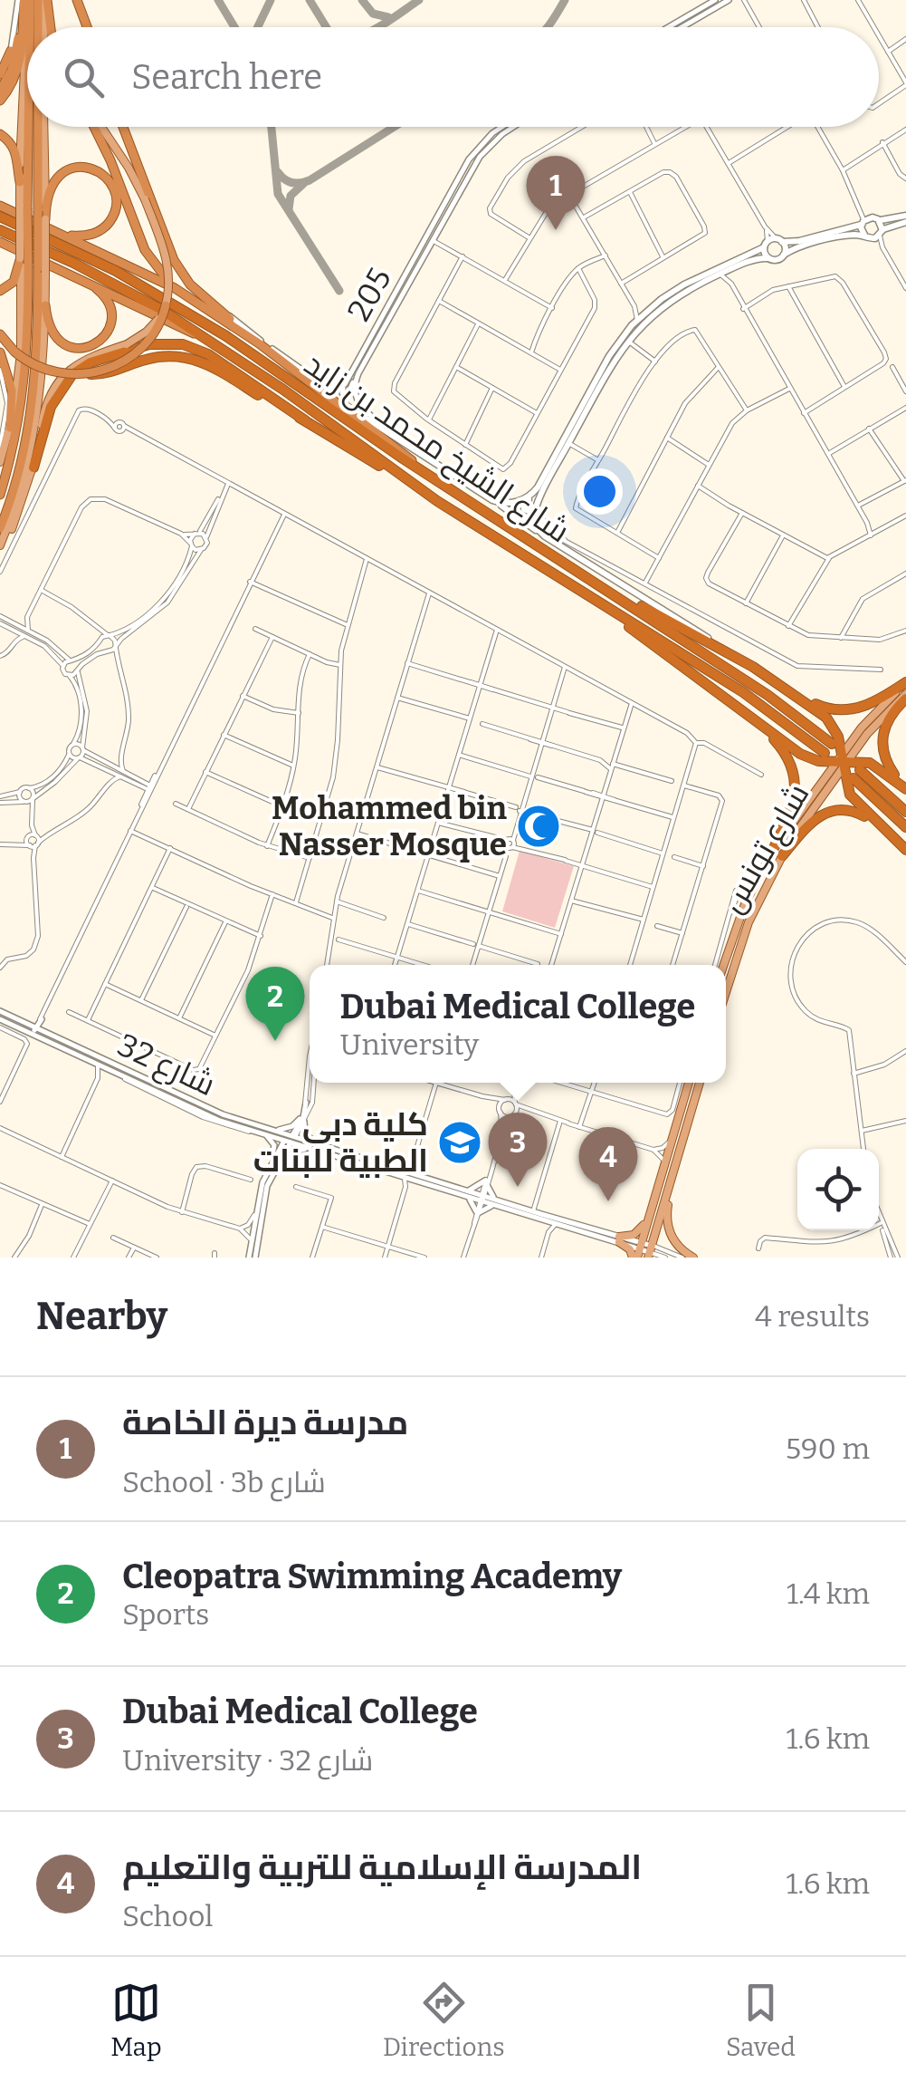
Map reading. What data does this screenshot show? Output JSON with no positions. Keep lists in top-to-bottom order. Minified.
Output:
{"streets":{"highway":["شارع الشيخ محمد بن زايد"],"main road":["شارع تونس"],"street":["205","شارع 32"]},"places":{"mosque":["Mohammed bin Nasser Mosque"],"school or university":["كلية دبي الطبية للبنات"]},"page":{"search":"Search here","pins":["1","2","3","4"],"popup":["Dubai Medical College","University"],"heading":["Nearby","4 results"],"list":[{"mark":"1","name":"مدرسة ديرة الخاصة","note":"School · 3b شارع","value":"590 m"},{"mark":"2","name":"Cleopatra Swimming Academy","note":"Sports","value":"1.4 km"},{"mark":"3","name":"Dubai Medical College","note":"University · شارع 32","value":"1.6 km"},{"mark":"4","name":"المدرسة الإسلامية للتربية والتعليم","note":"School","value":"1.6 km"}],"nav":["Map","Directions","Saved"]}}
